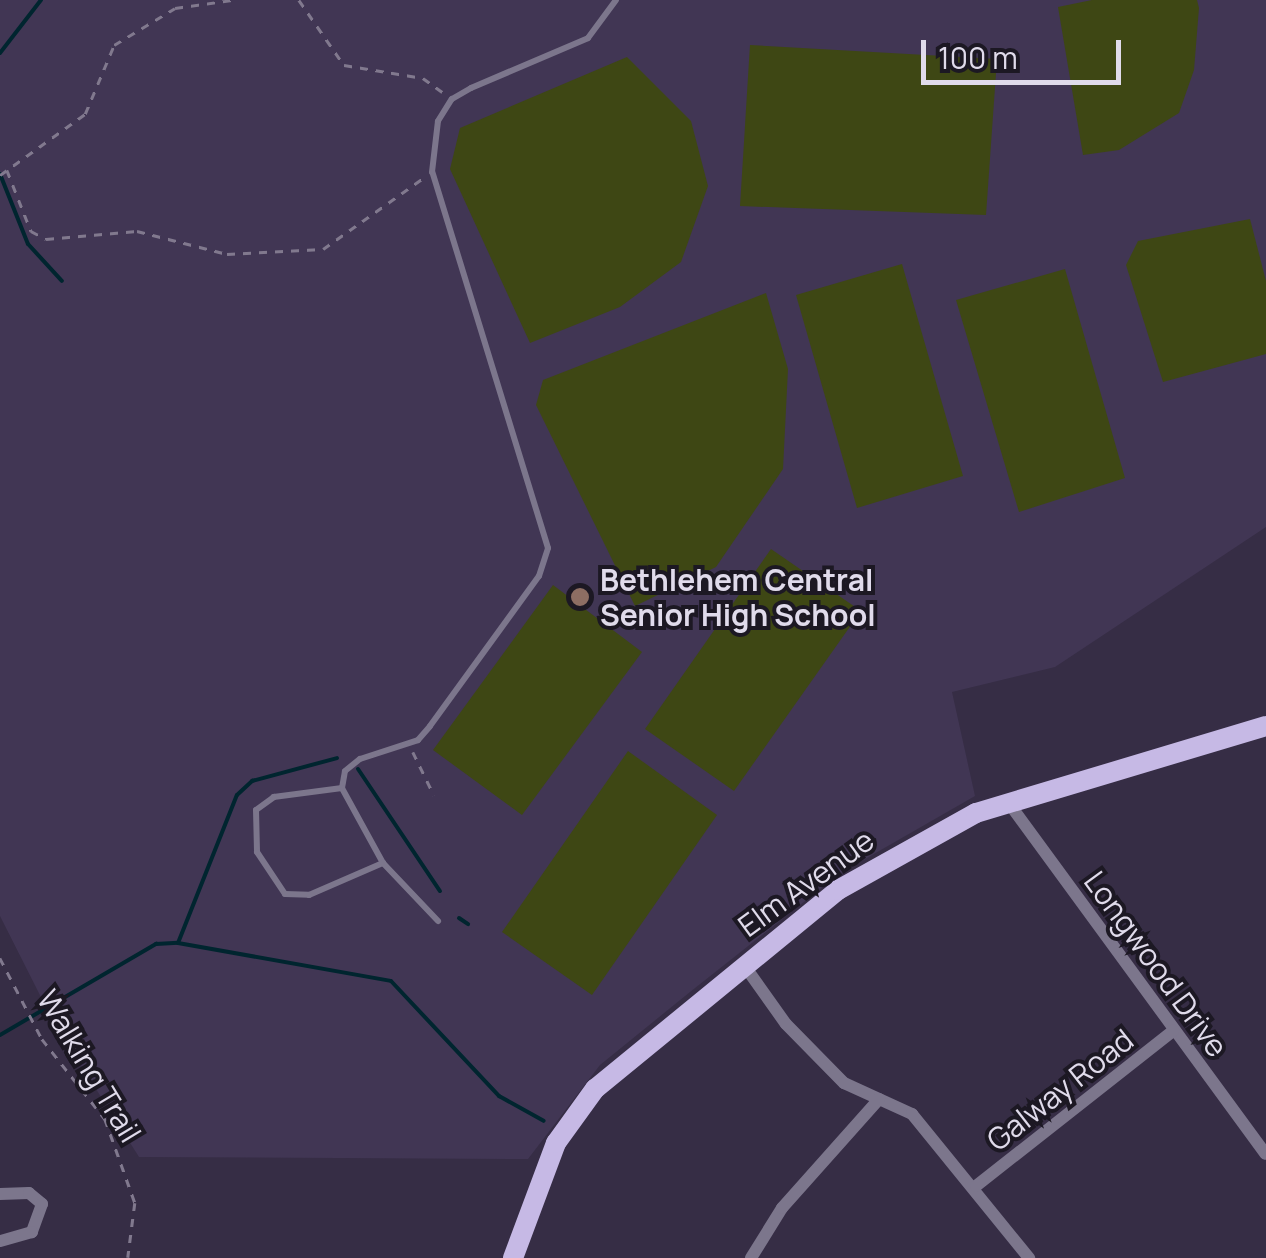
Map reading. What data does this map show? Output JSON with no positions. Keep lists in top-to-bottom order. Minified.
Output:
{"streets":{"main road":["Elm Avenue"],"street":["Longwood Drive","Galway Road"],"path":["Walking Trail"]},"crossings":[["Elm Avenue","Longwood Drive"],["Longwood Drive","Galway Road"]],"places":["Bethlehem Central Senior High School"],"scale_bar":"100 m"}
